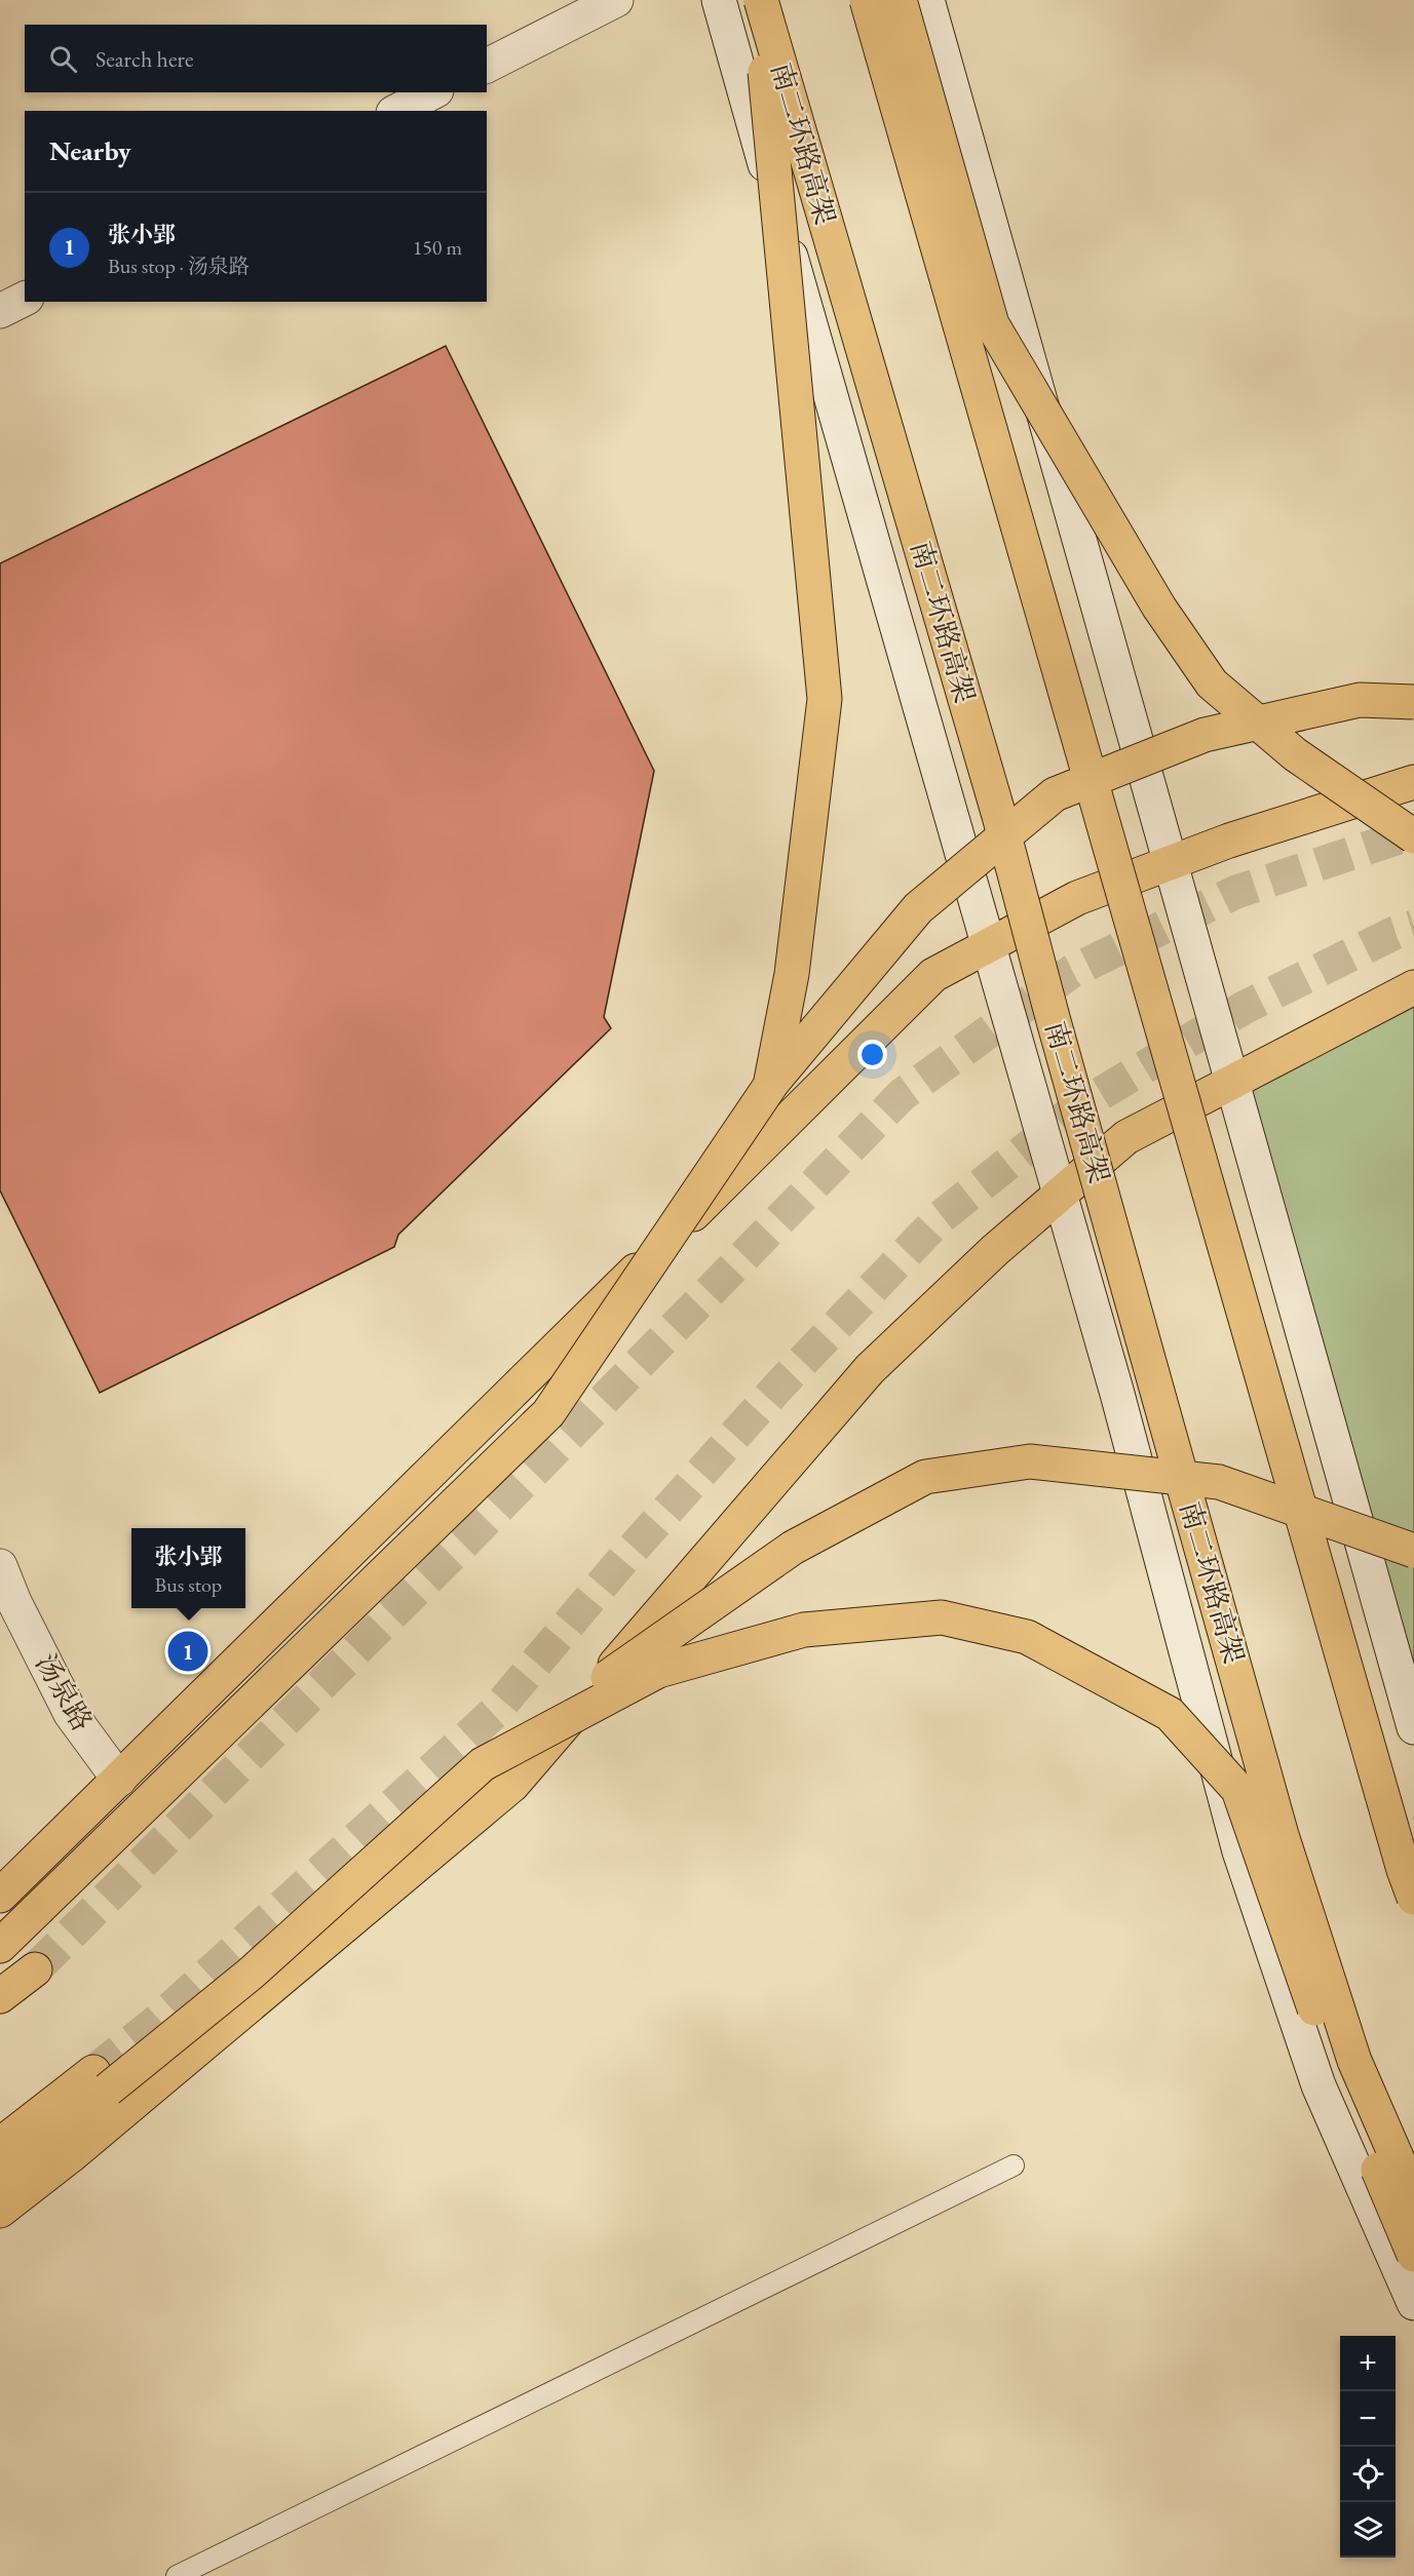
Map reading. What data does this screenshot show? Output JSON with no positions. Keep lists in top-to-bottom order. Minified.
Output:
{"streets":{"highway":["南二环路高架"],"main road":["汤泉路"]},"page":{"search":"Search here","heading":"Nearby","list":[{"mark":"1","name":"张小郢","note":"Bus stop · 汤泉路","value":"150 m"}],"popup":["张小郢","Bus stop"],"pins":"1","map_buttons":["+","−"]}}
